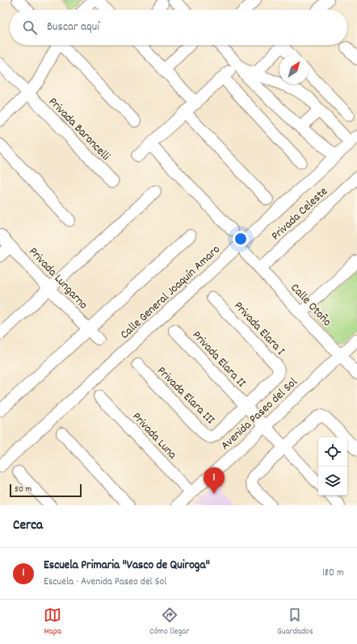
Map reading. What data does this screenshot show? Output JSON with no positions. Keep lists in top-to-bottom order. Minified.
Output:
{"streets":{"street":["Privada Baroncelli","Privada Celeste","Privada Lungarno","Calle General Joaquín Amaro","Calle Otoño","Privada Elara I","Privada Elara II","Privada Elara III","Avenida Paseo del Sol","Privada Luna"]},"crossings":[["Privada Celeste","Calle Otoño"],["Calle Otoño","Avenida Paseo del Sol"],["Privada Elara I","Privada Elara II"],["Privada Elara I","Privada Elara III"],["Privada Elara II","Privada Elara III"],["Privada Elara II","Avenida Paseo del Sol"],["Avenida Paseo del Sol","Privada Luna"]],"scale_bar":"50 m","north":"top right","page":{"search":"Buscar aquí","pins":"1","scale":"50 m","heading":"Cerca","list":[{"mark":"1","name":"Escuela Primaria \"Vasco de Quiroga\"","note":"Escuela · Avenida Paseo del Sol","value":"180 m"}],"nav":["Mapa","Cómo llegar","Guardados"]}}
